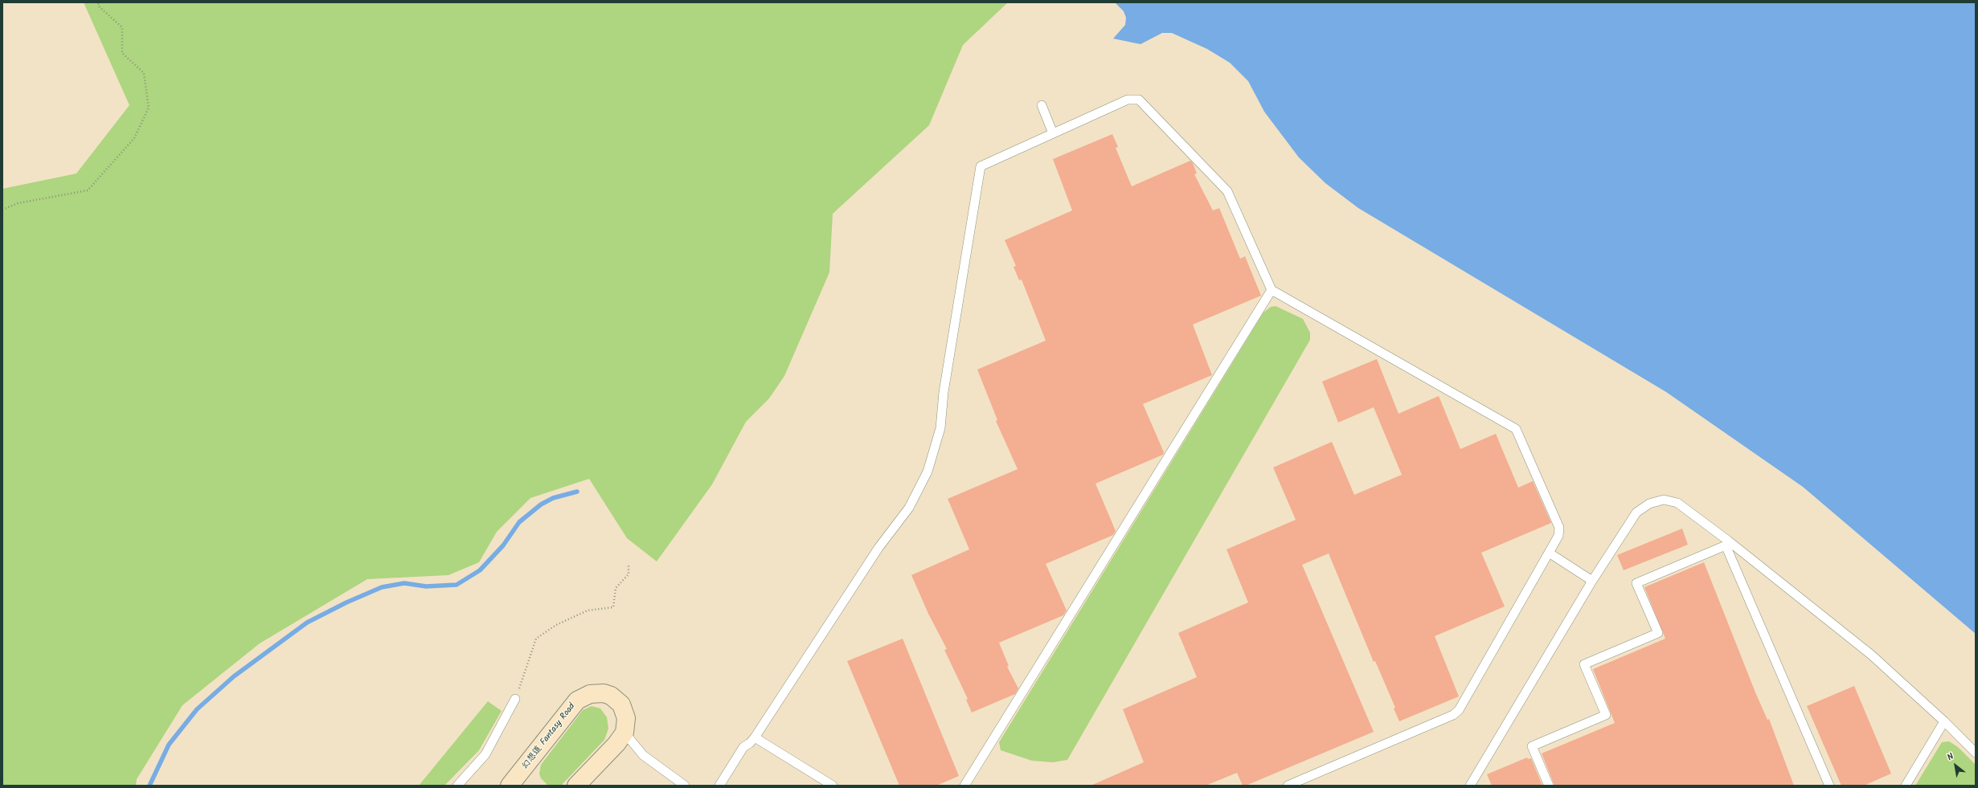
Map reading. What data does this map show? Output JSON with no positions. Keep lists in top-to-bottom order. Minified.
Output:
{"streets":{"main road":["幻想道 Fantasy Road"]},"north":"top left"}
